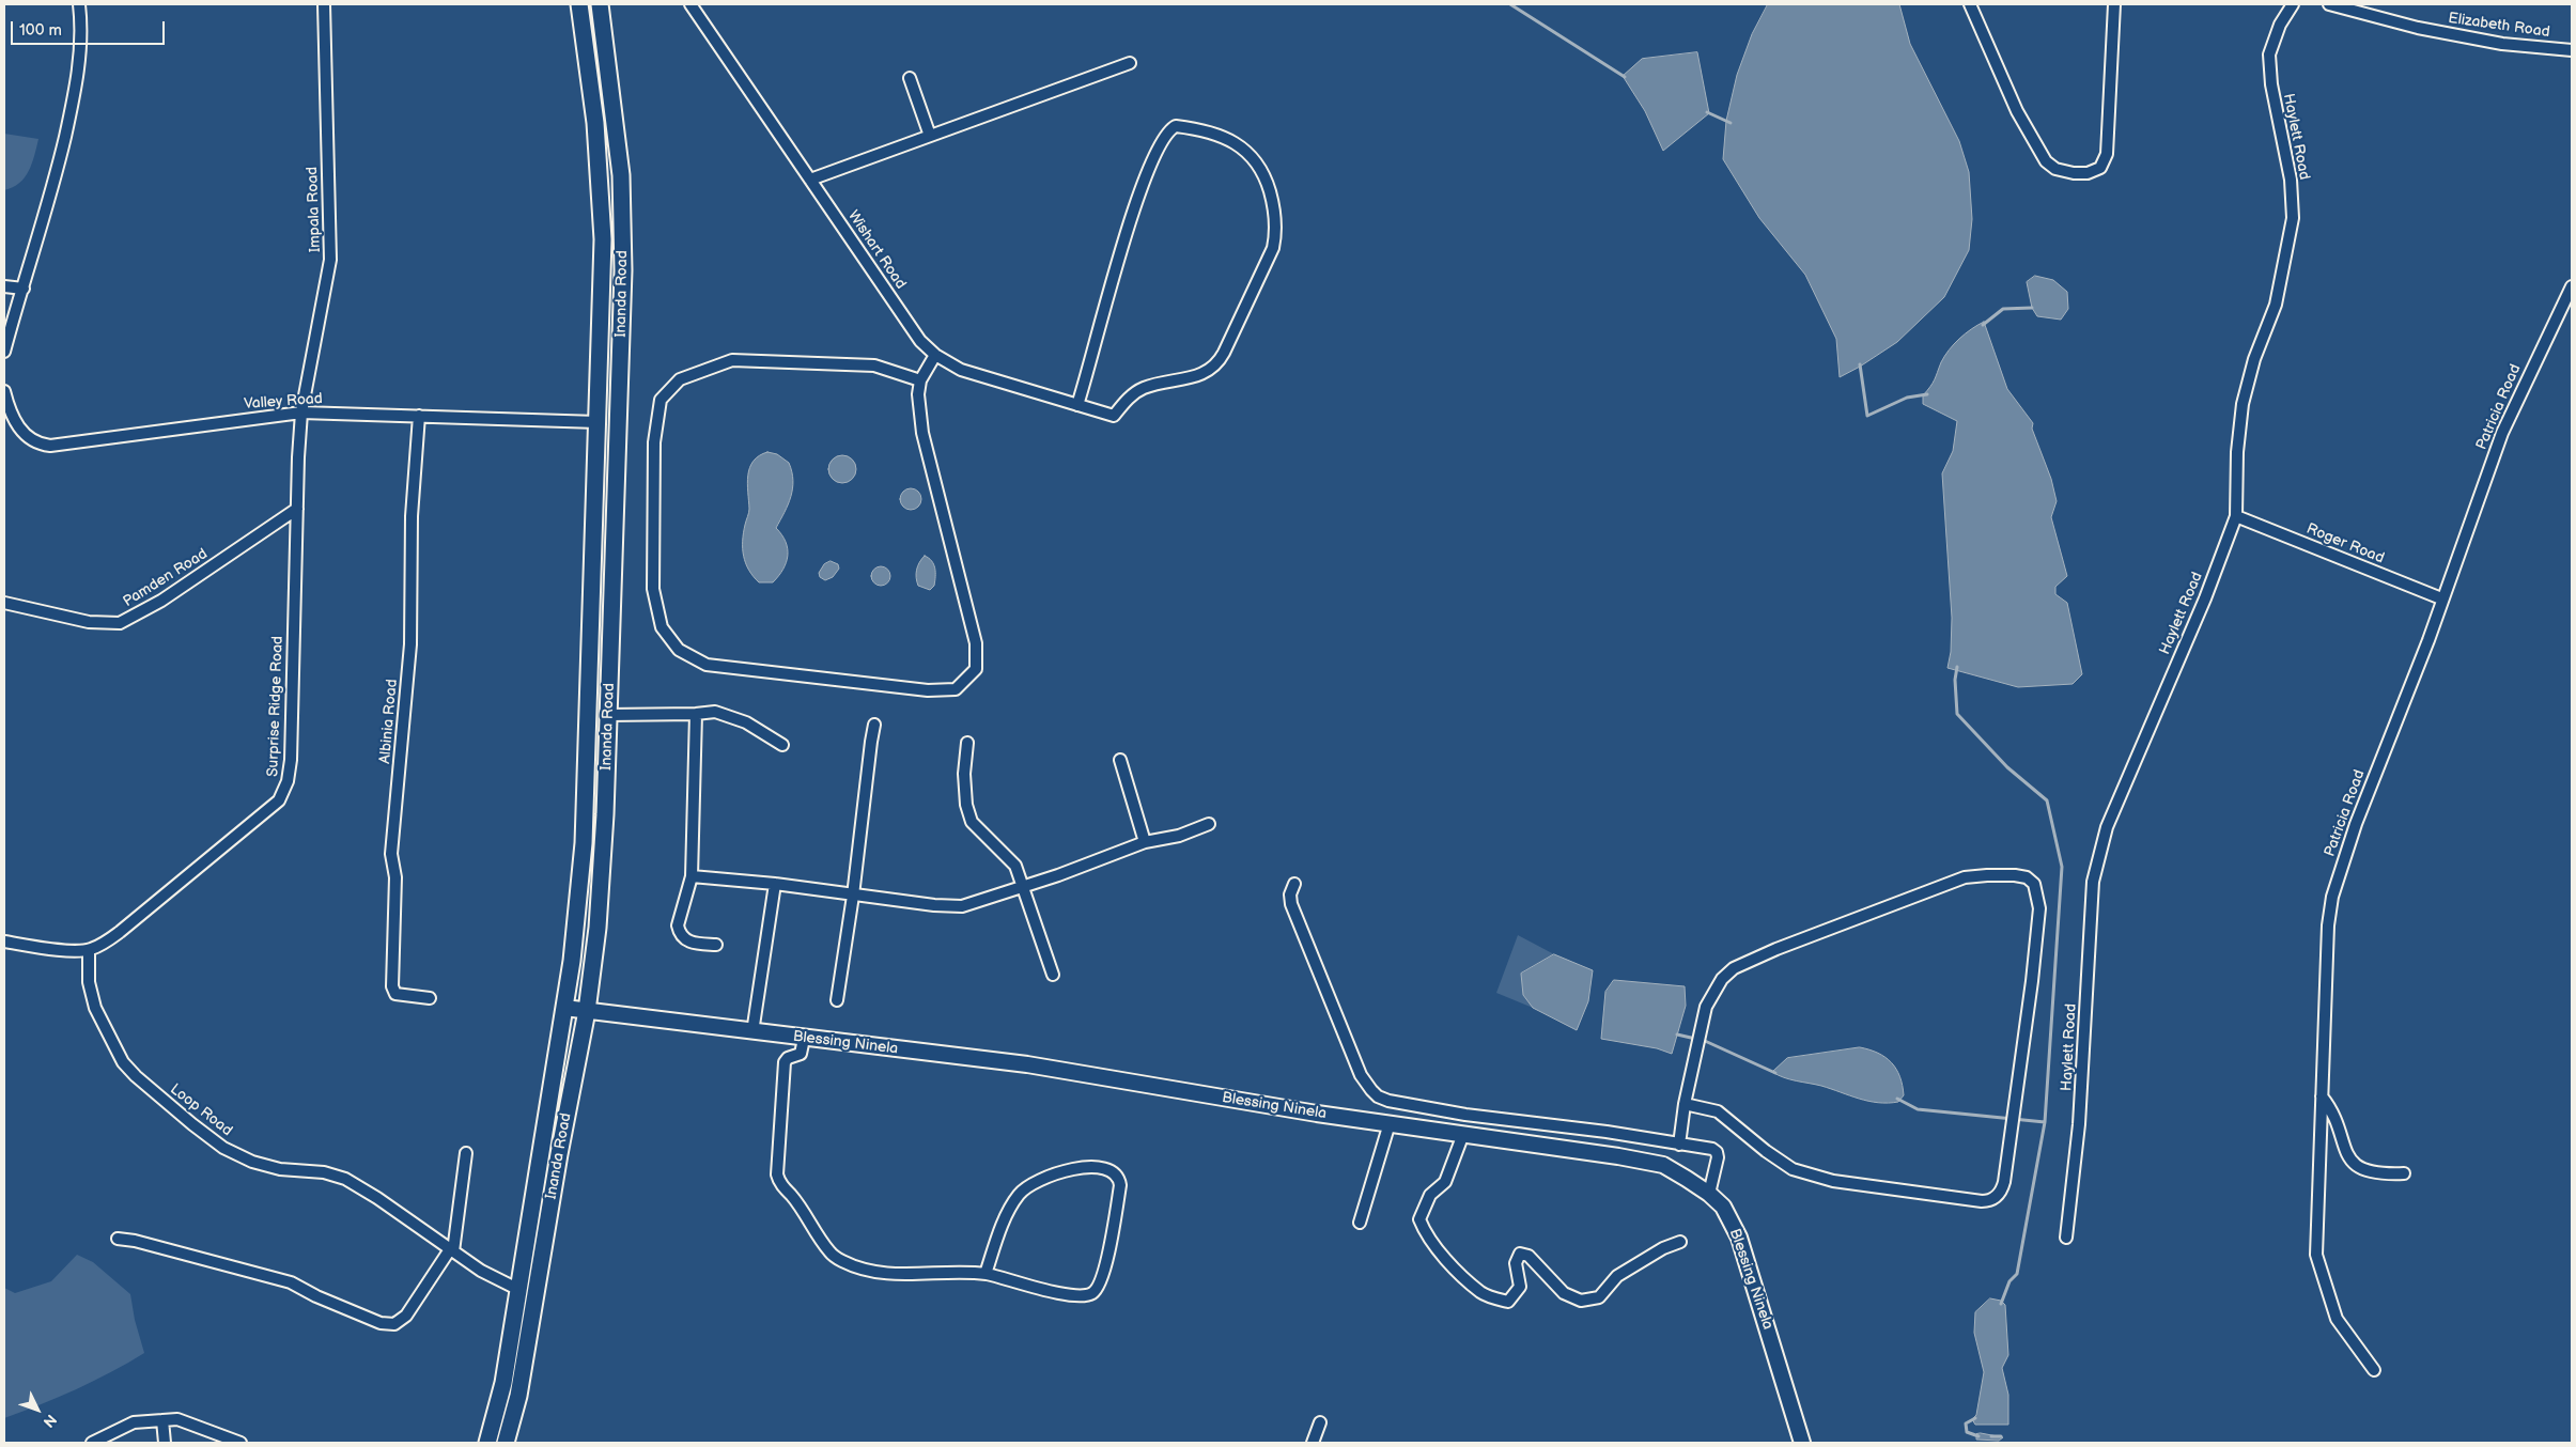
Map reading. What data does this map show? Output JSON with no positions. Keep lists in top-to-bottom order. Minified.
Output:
{"streets":{"main road":["Inanda Road"],"street":["Elizabeth Road","Haylett Road","Impala Road","Wishart Road","Valley Road","Patricia Road","Roger Road","Pamden Road","Surprise Ridge Road","Albinia Road","Blessing Ninela","Loop Road"]},"crossings":[["Haylett Road","Roger Road"],["Impala Road","Valley Road"],["Impala Road","Surprise Ridge Road"],["Inanda Road","Valley Road"],["Inanda Road","Blessing Ninela"],["Inanda Road","Loop Road"],["Valley Road","Surprise Ridge Road"],["Valley Road","Albinia Road"],["Patricia Road","Roger Road"],["Pamden Road","Surprise Ridge Road"],["Surprise Ridge Road","Loop Road"]],"scale_bar":"100 m","north":"bottom right"}
